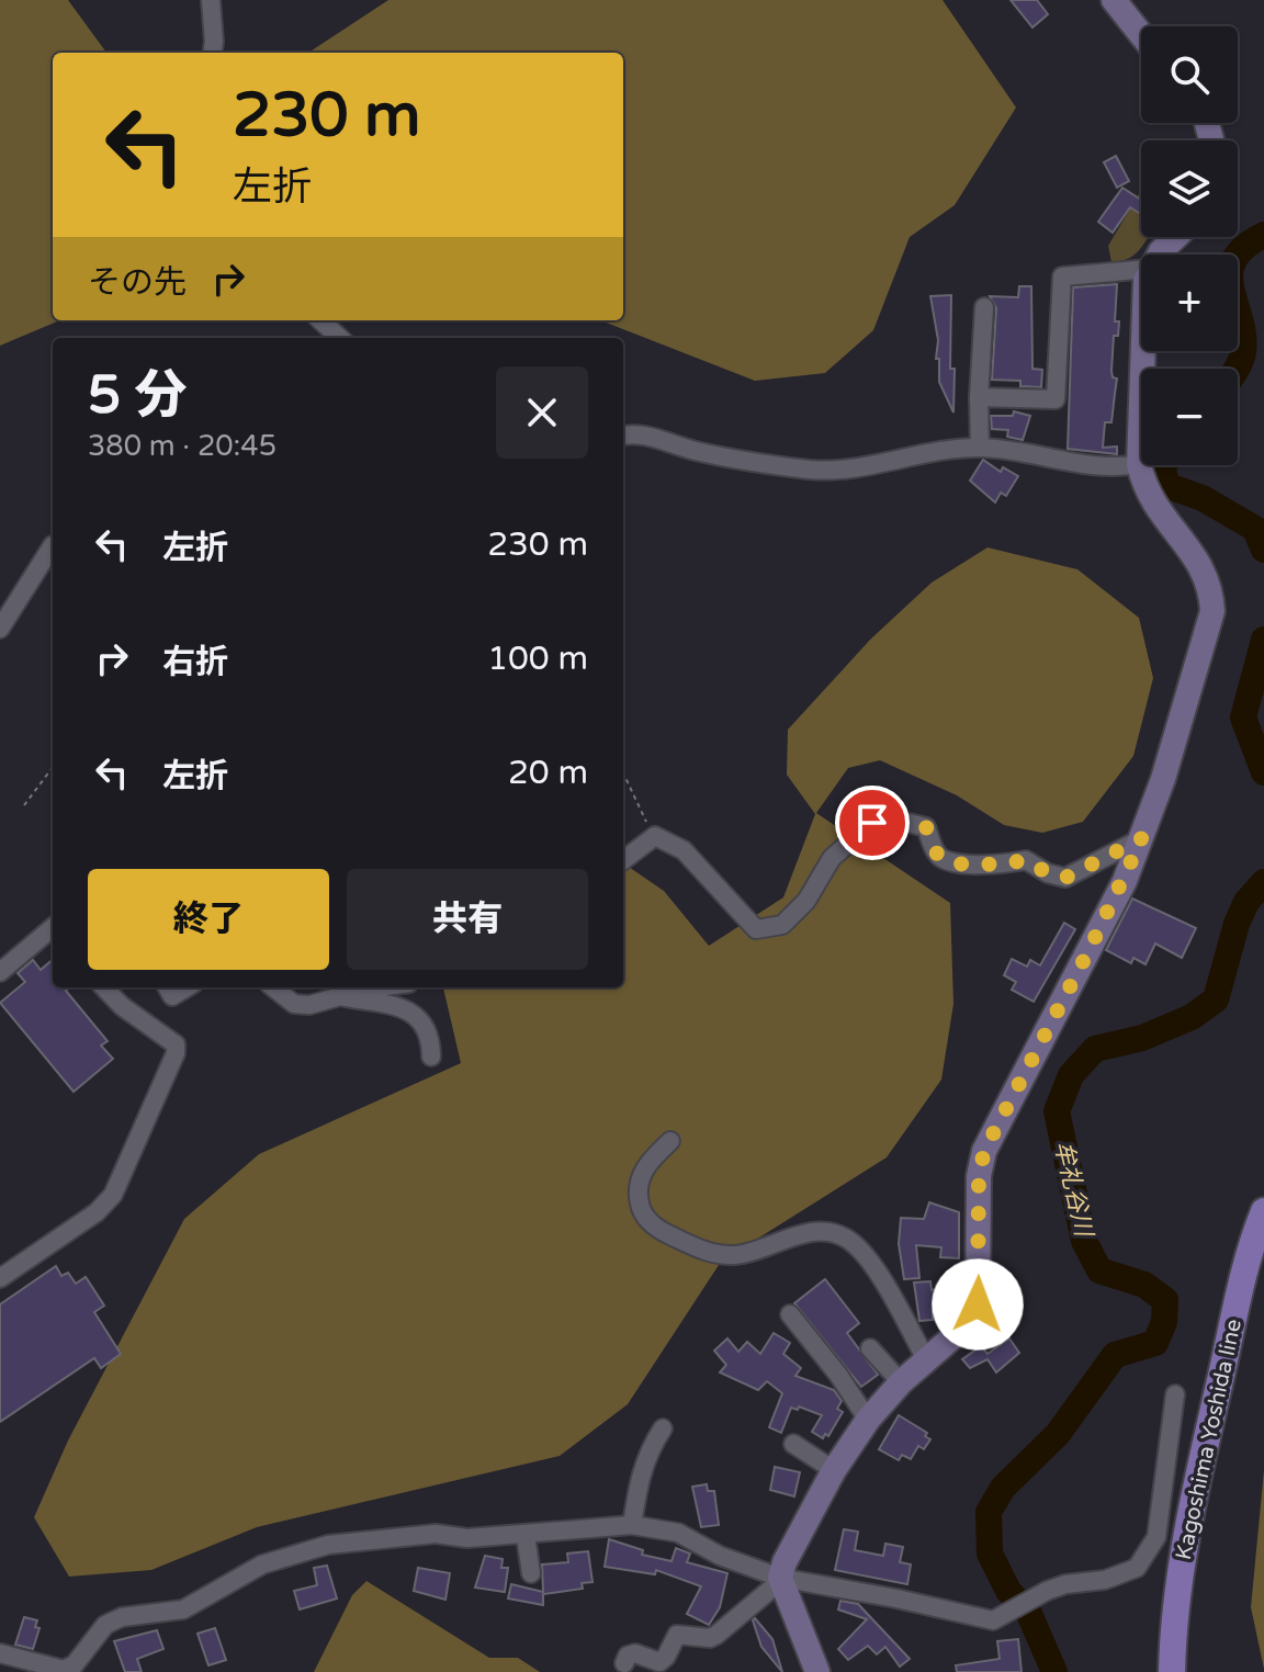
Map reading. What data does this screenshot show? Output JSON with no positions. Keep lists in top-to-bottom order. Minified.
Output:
{"streets":{"main road":["Kagoshima Yoshida line"]},"water":["牟礼谷川"],"page":{"map_buttons":["+","−"],"turn":["230 m","左折"],"then":"その先","heading":["5 分","380 m · 20:45"],"list":[{"name":"左折","value":"230 m"},{"name":"右折","value":"100 m"},{"name":"左折","value":"20 m"}],"buttons":["終了","共有"]}}
